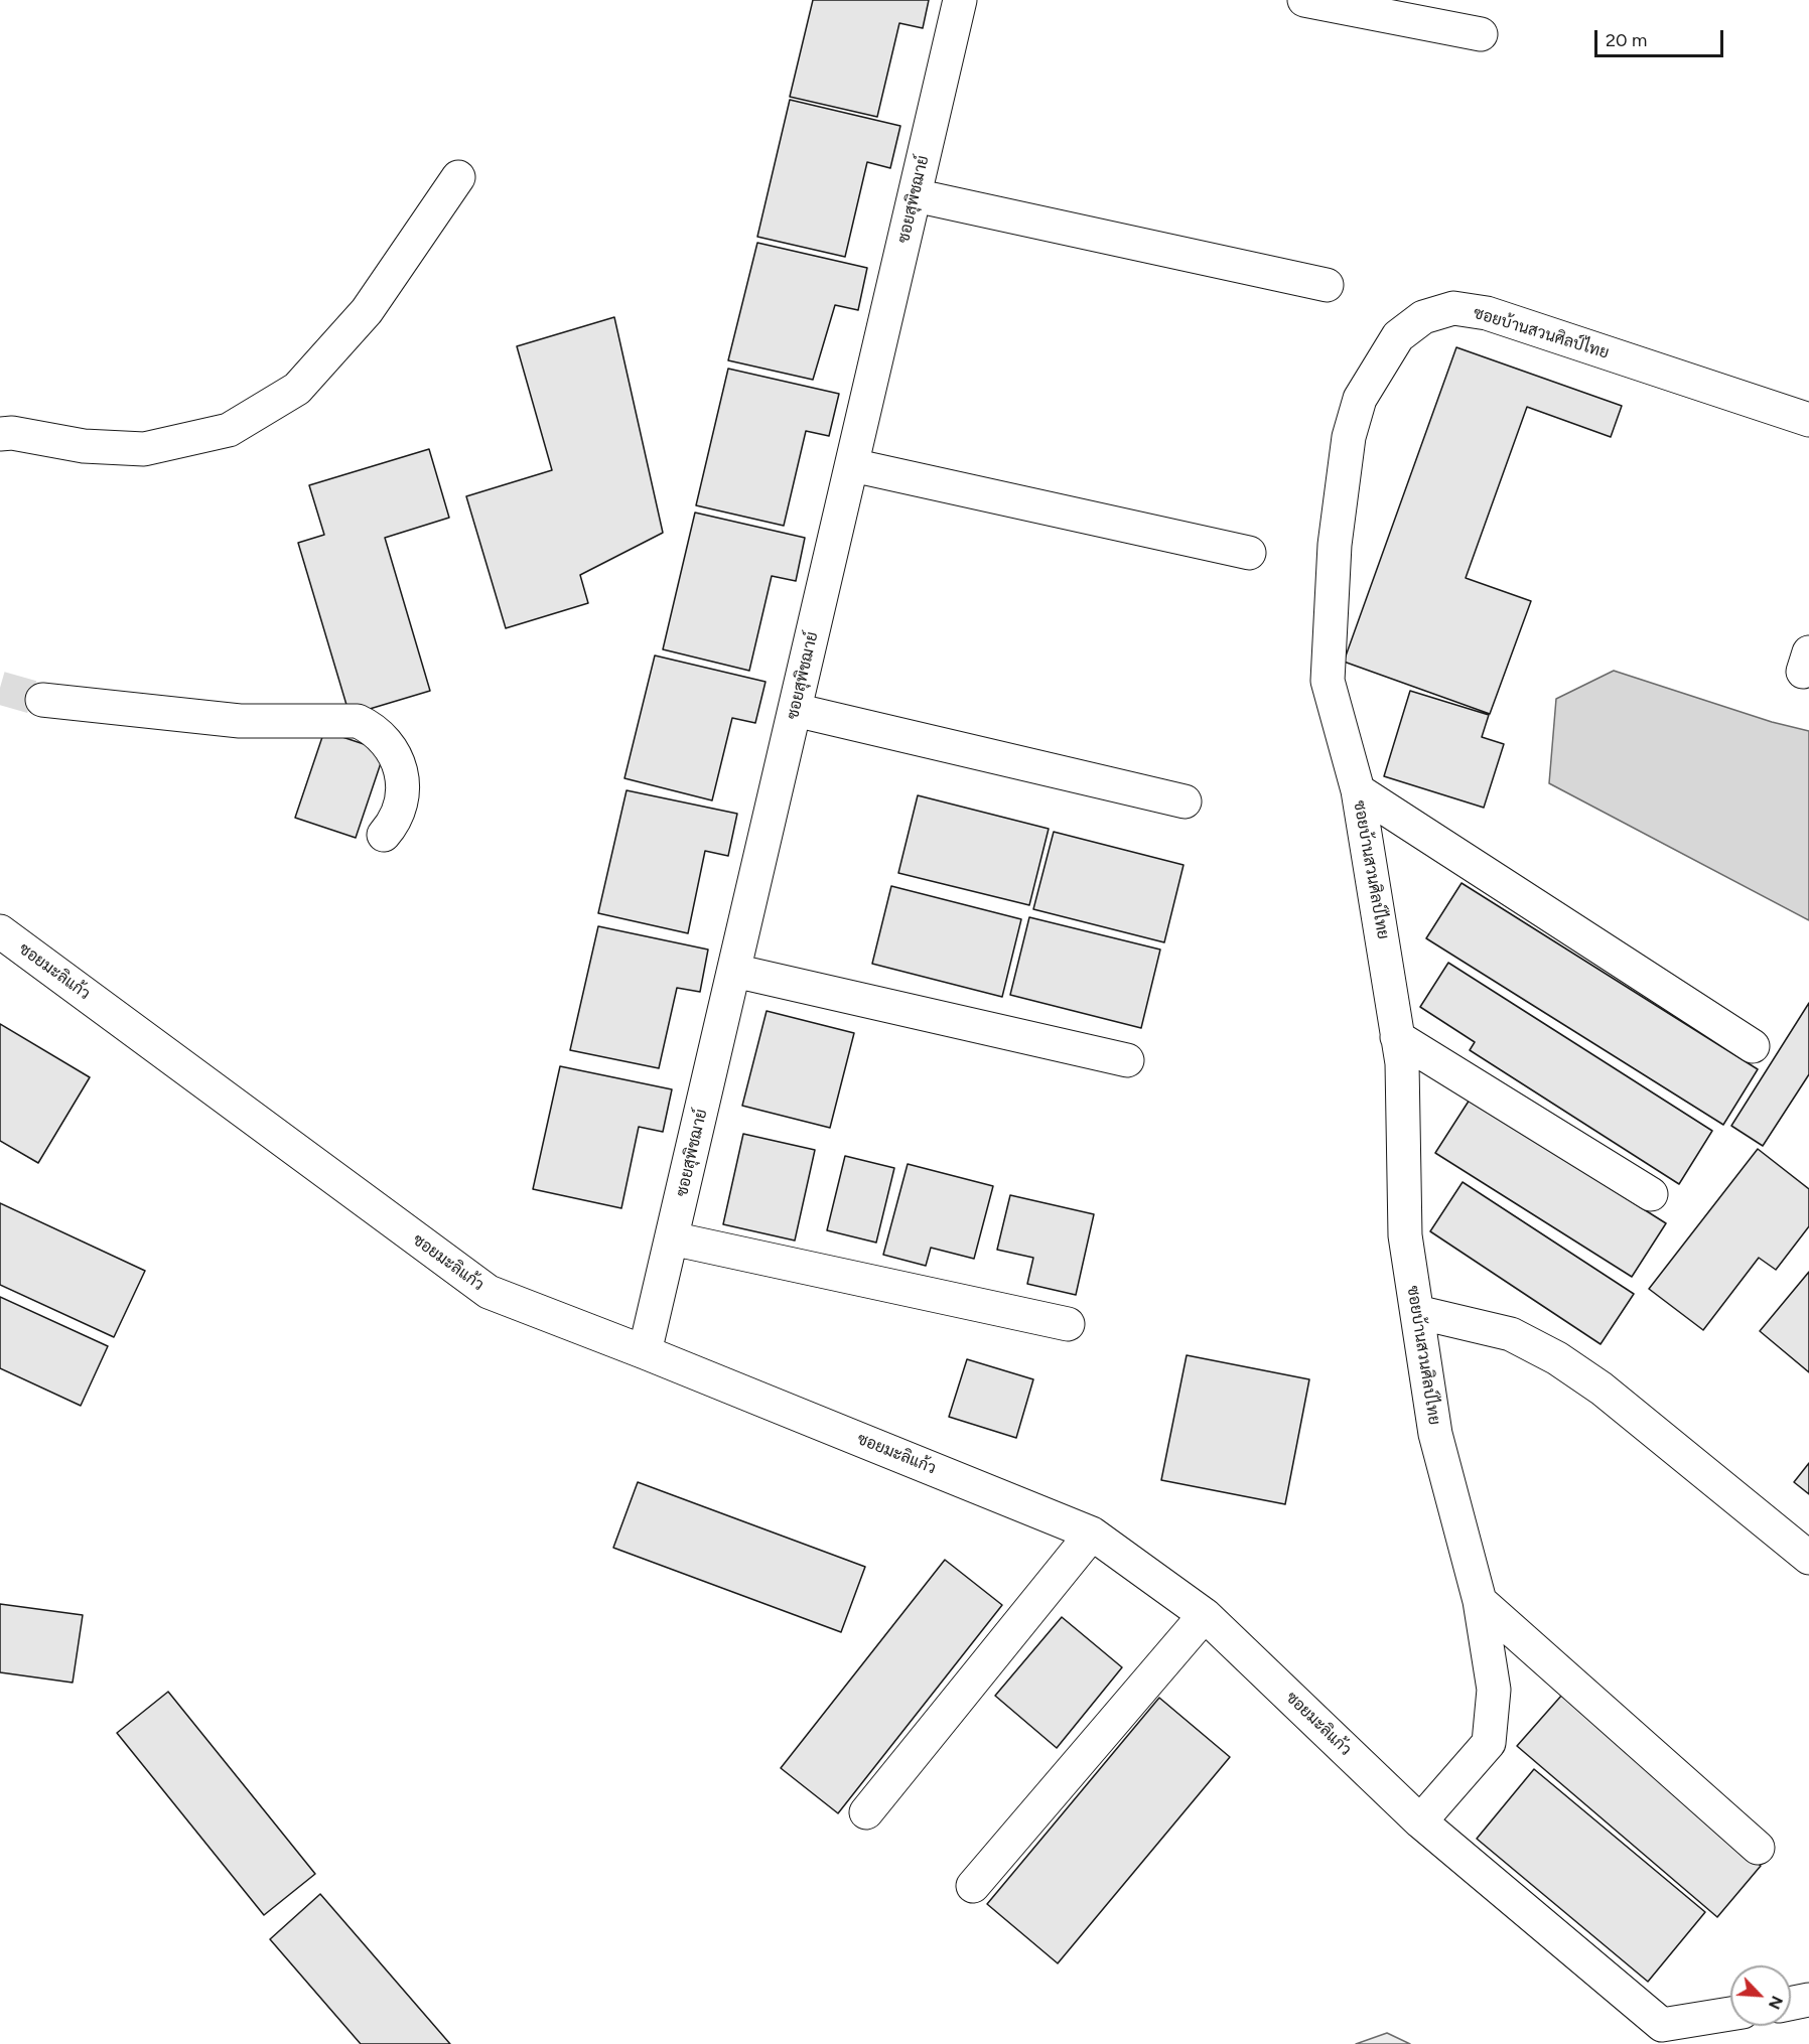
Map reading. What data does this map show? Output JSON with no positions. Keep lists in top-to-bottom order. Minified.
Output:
{"streets":{"street":["ซอยสุพิชฌาย์","ซอยบ้านสวนศิลป์ไทย","ซอยมะลิแก้ว"]},"crossings":[["ซอยสุพิชฌาย์","ซอยมะลิแก้ว"],["ซอยบ้านสวนศิลป์ไทย","ซอยมะลิแก้ว"]],"scale_bar":"20 m","north":"bottom right"}
